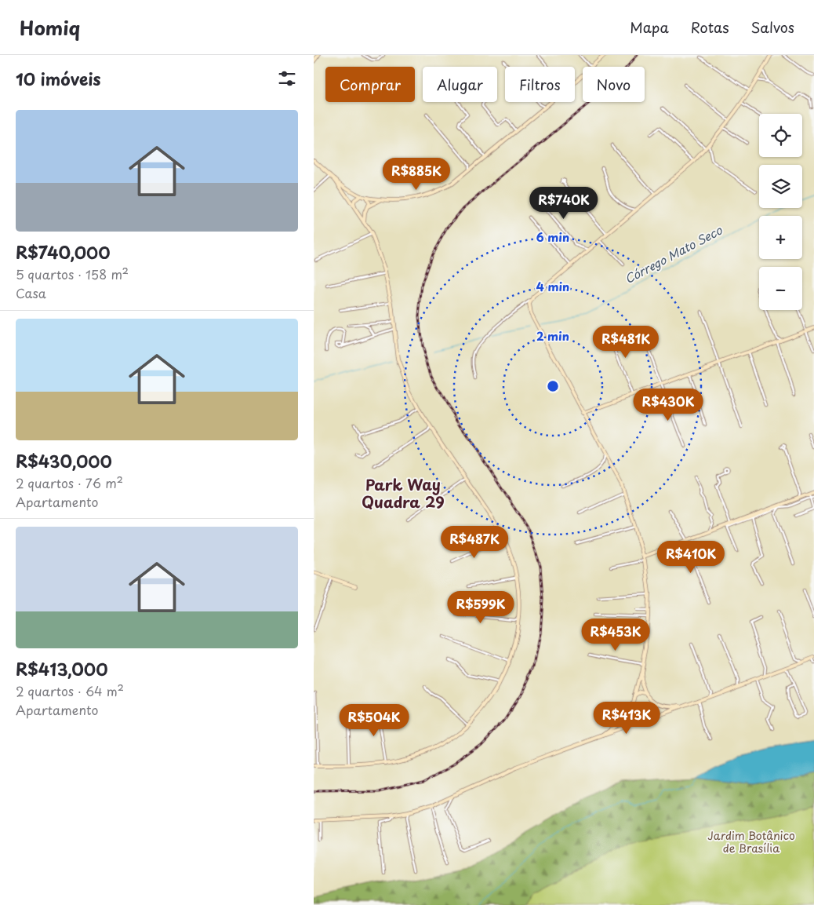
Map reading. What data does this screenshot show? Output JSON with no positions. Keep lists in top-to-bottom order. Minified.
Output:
{"districts":["Park Way Quadra 29"],"water":["Córrego Mato Seco"],"parks":["Jardim Botânico de Brasília"],"page":{"header":"Homiq","nav":["Mapa","Rotas","Salvos"],"heading":"10 imóveis","chip":["Comprar","Alugar","Filtros","Novo"],"list":[{"name":"R$740,000","note":"5 quartos · 158 m² · Casa"},{"name":"R$430,000","note":"2 quartos · 76 m² · Apartamento"},{"name":"R$413,000","note":"2 quartos · 64 m² · Apartamento"}],"map_buttons":["+","−"],"price":["R$885K","R$740K","R$481K","R$430K","R$487K","R$410K","R$599K","R$453K","R$413K","R$504K"]},"rings":["6 min","4 min","2 min"]}
